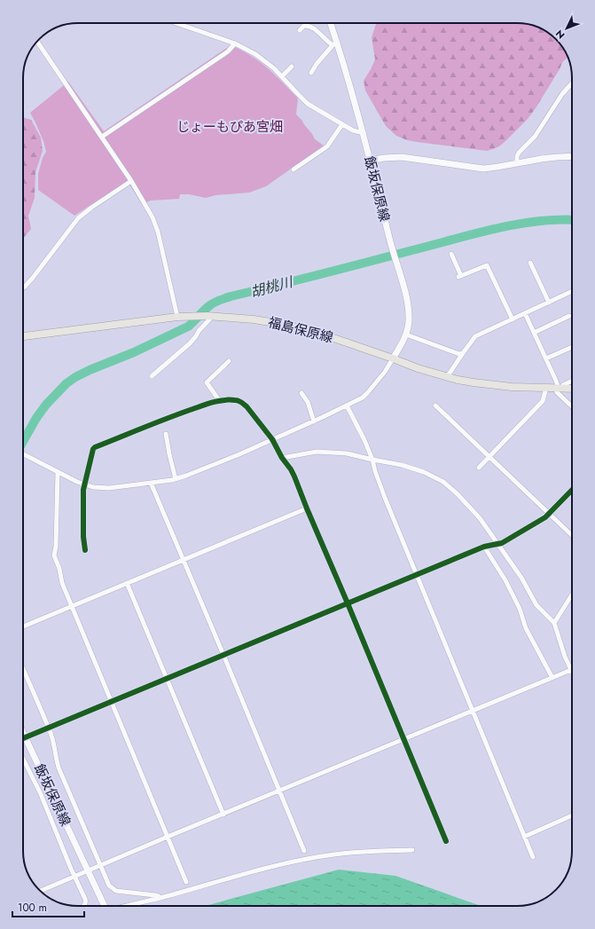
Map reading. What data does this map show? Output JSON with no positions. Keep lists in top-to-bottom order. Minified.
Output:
{"streets":{"main road":["飯坂保原線","福島保原線"]},"crossings":[["飯坂保原線","福島保原線"]],"water":["胡桃川"],"parks":["じょーもぴあ宮畑"],"scale_bar":"100 m","north":"bottom left"}
